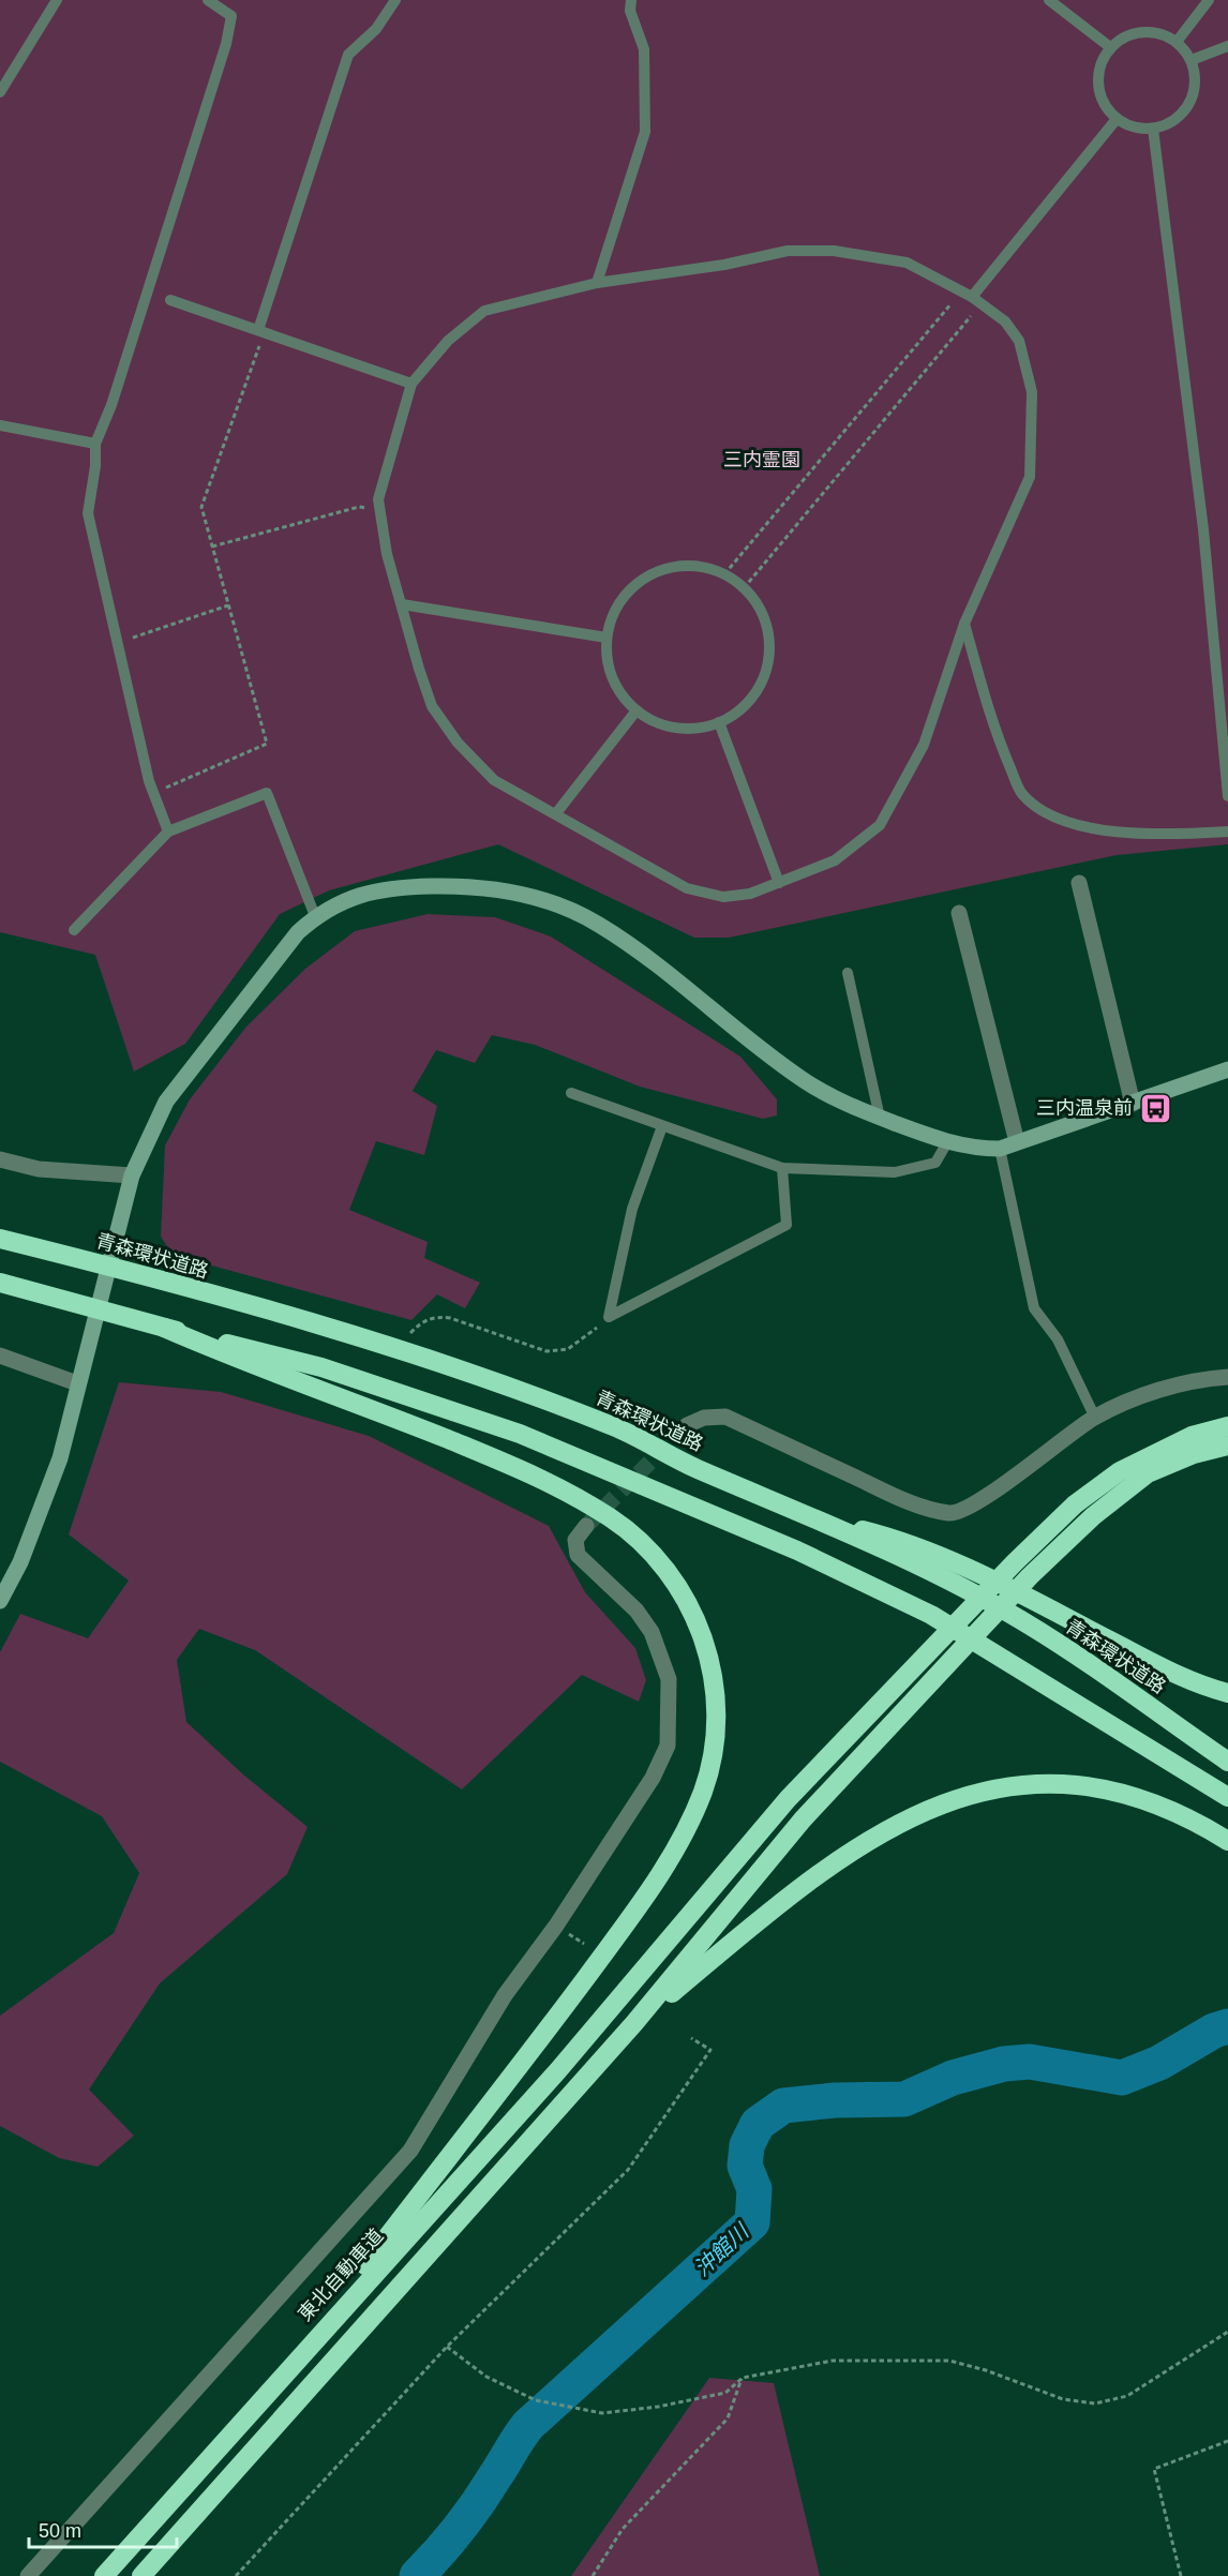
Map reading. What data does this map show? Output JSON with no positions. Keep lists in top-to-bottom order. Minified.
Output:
{"streets":{"highway":["青森環状道路","東北自動車道"]},"water":["沖館川"],"parks":["三内霊園"],"places":{"bus stop":["三内温泉前"]},"scale_bar":"50 m"}
